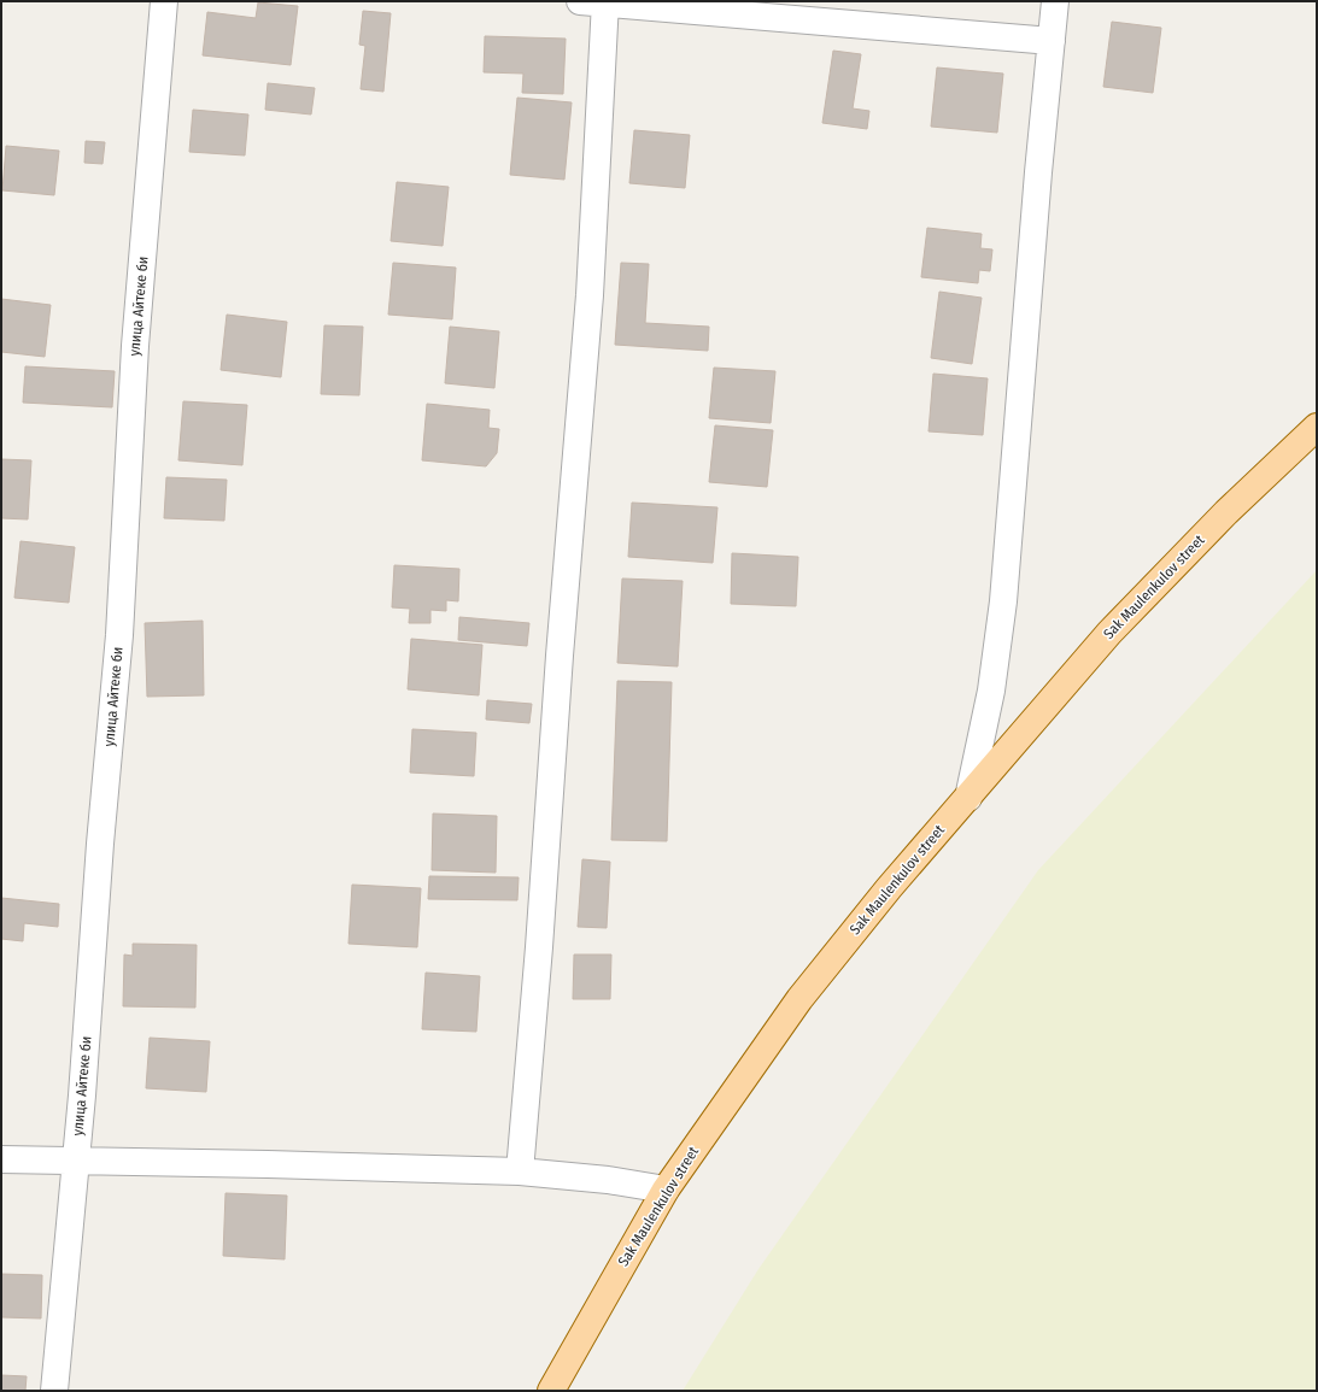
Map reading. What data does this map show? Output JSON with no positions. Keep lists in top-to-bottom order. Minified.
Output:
{"streets":{"main road":["Sak Maulenkulov street"],"street":["улица Айтеке би"]}}
